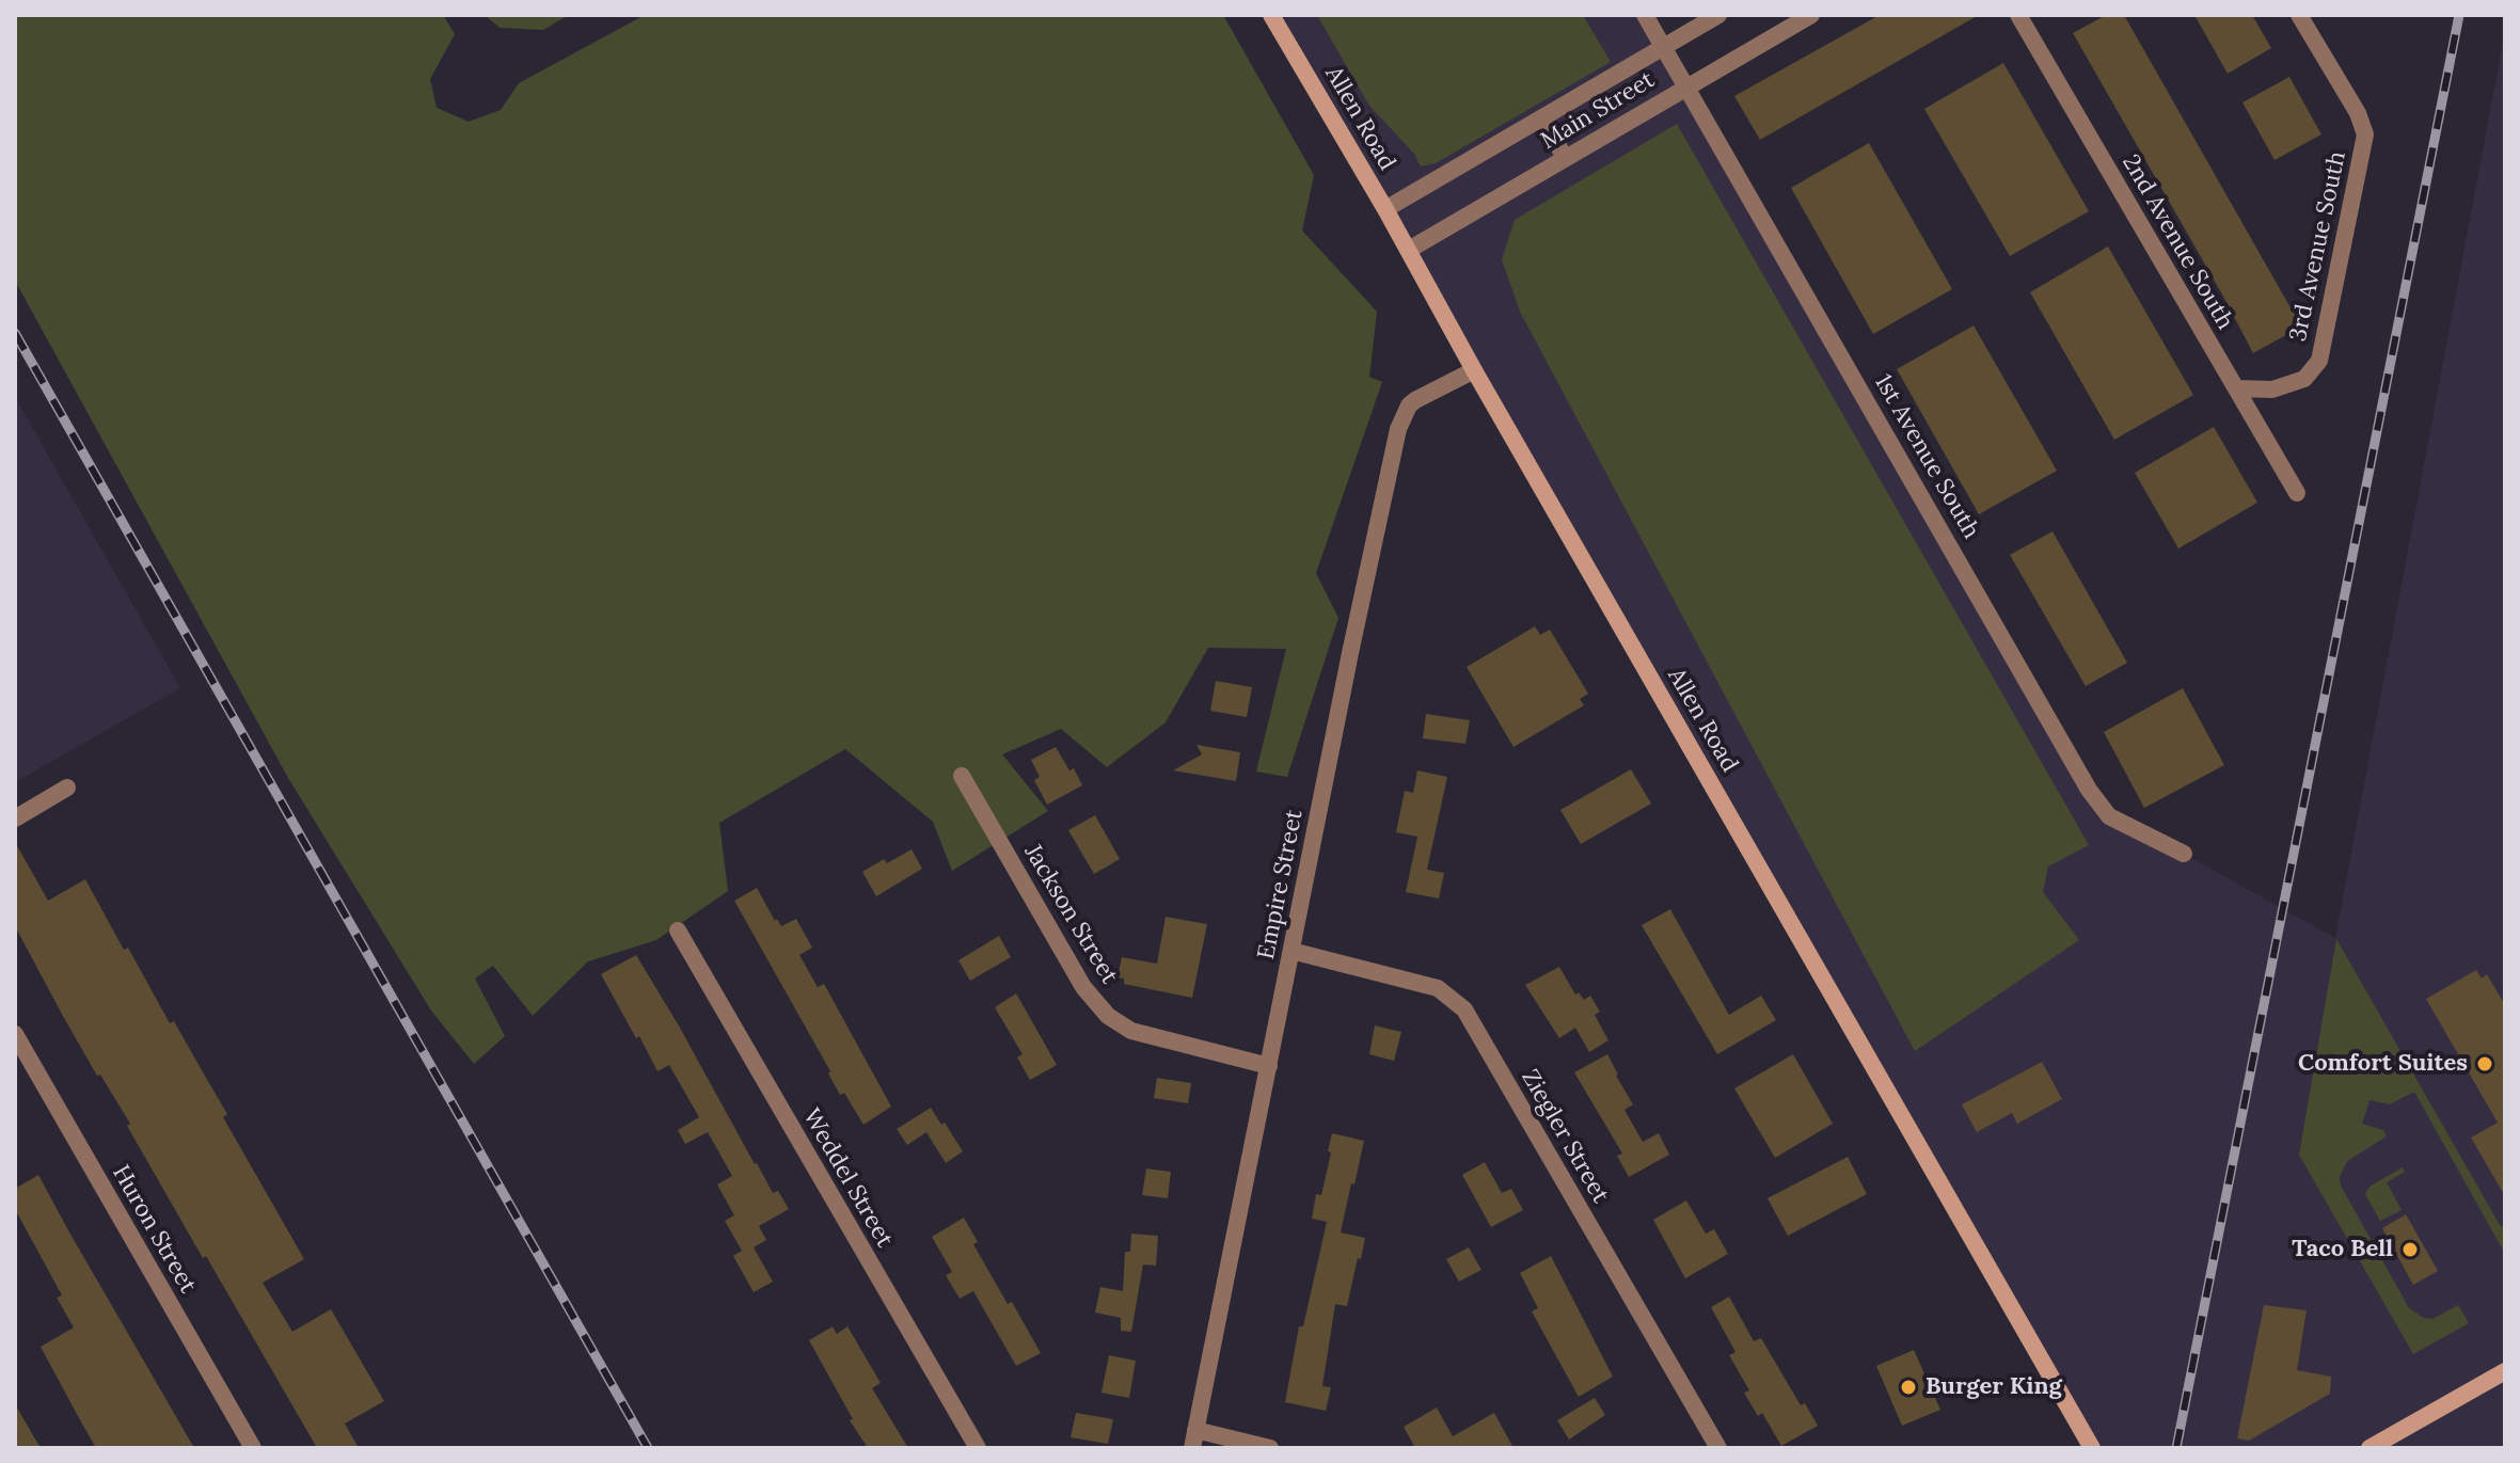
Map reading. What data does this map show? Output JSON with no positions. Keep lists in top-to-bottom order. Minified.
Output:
{"streets":{"main road":["Allen Road"],"street":["Main Street","2nd Avenue South","3rd Avenue South","1st Avenue South","Empire Street","Jackson Street","Ziegler Street","Weddel Street","Huron Street"]},"crossings":[["Main Street","Allen Road"],["Main Street","1st Avenue South"],["Allen Road","Empire Street"],["2nd Avenue South","3rd Avenue South"],["Empire Street","Jackson Street"],["Empire Street","Ziegler Street"]],"places":["Comfort Suites","Taco Bell","Burger King"]}
